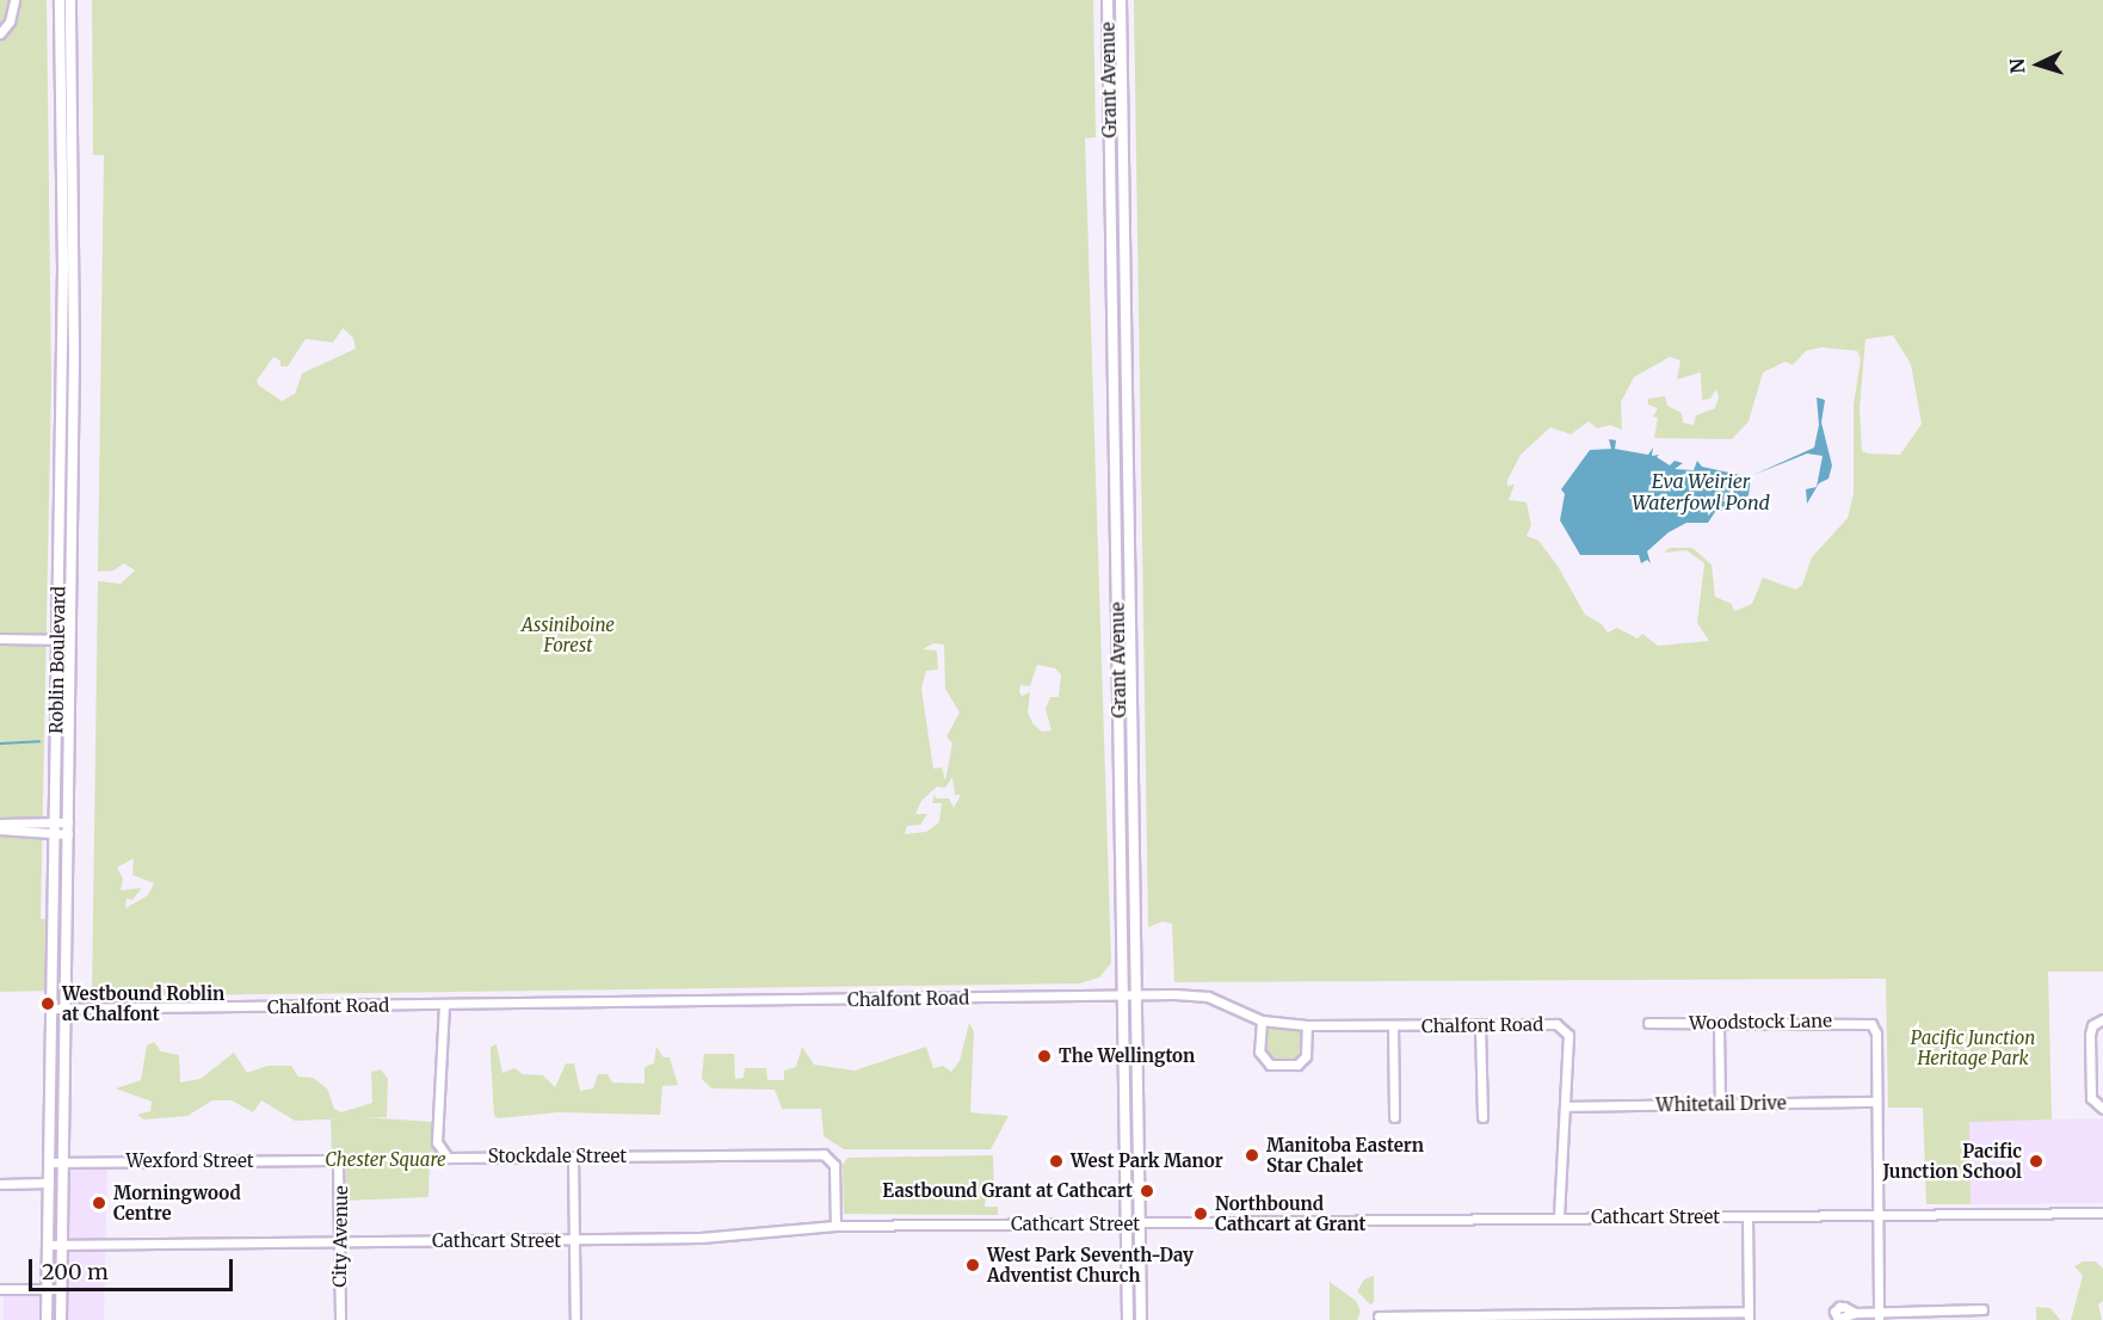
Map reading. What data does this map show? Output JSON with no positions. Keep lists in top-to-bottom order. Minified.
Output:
{"streets":{"main road":["Grant Avenue","Roblin Boulevard"],"street":["Chalfont Road","Woodstock Lane","Whitetail Drive","Stockdale Street","Wexford Street","Cathcart Street","City Avenue"]},"crossings":[["Grant Avenue","Chalfont Road"],["Grant Avenue","Cathcart Street"],["Roblin Boulevard","Chalfont Road"],["Roblin Boulevard","Wexford Street"],["Roblin Boulevard","Cathcart Street"],["Chalfont Road","Whitetail Drive"],["Chalfont Road","Stockdale Street"],["Chalfont Road","Cathcart Street"],["Woodstock Lane","Whitetail Drive"],["Stockdale Street","Cathcart Street"],["Wexford Street","City Avenue"],["Cathcart Street","City Avenue"]],"water":["Eva Weirier Waterfowl Pond"],"parks":["Assiniboine Forest","Pacific Junction Heritage Park","Chester Square"],"places":["Westbound Roblin at Chalfont","The Wellington","Manitoba Eastern Star Chalet","West Park Manor","Pacific Junction School","Eastbound Grant at Cathcart","Morningwood Centre","Northbound Cathcart at Grant","West Park Seventh-Day Adventist Church"],"scale_bar":"200 m","north":"left"}
